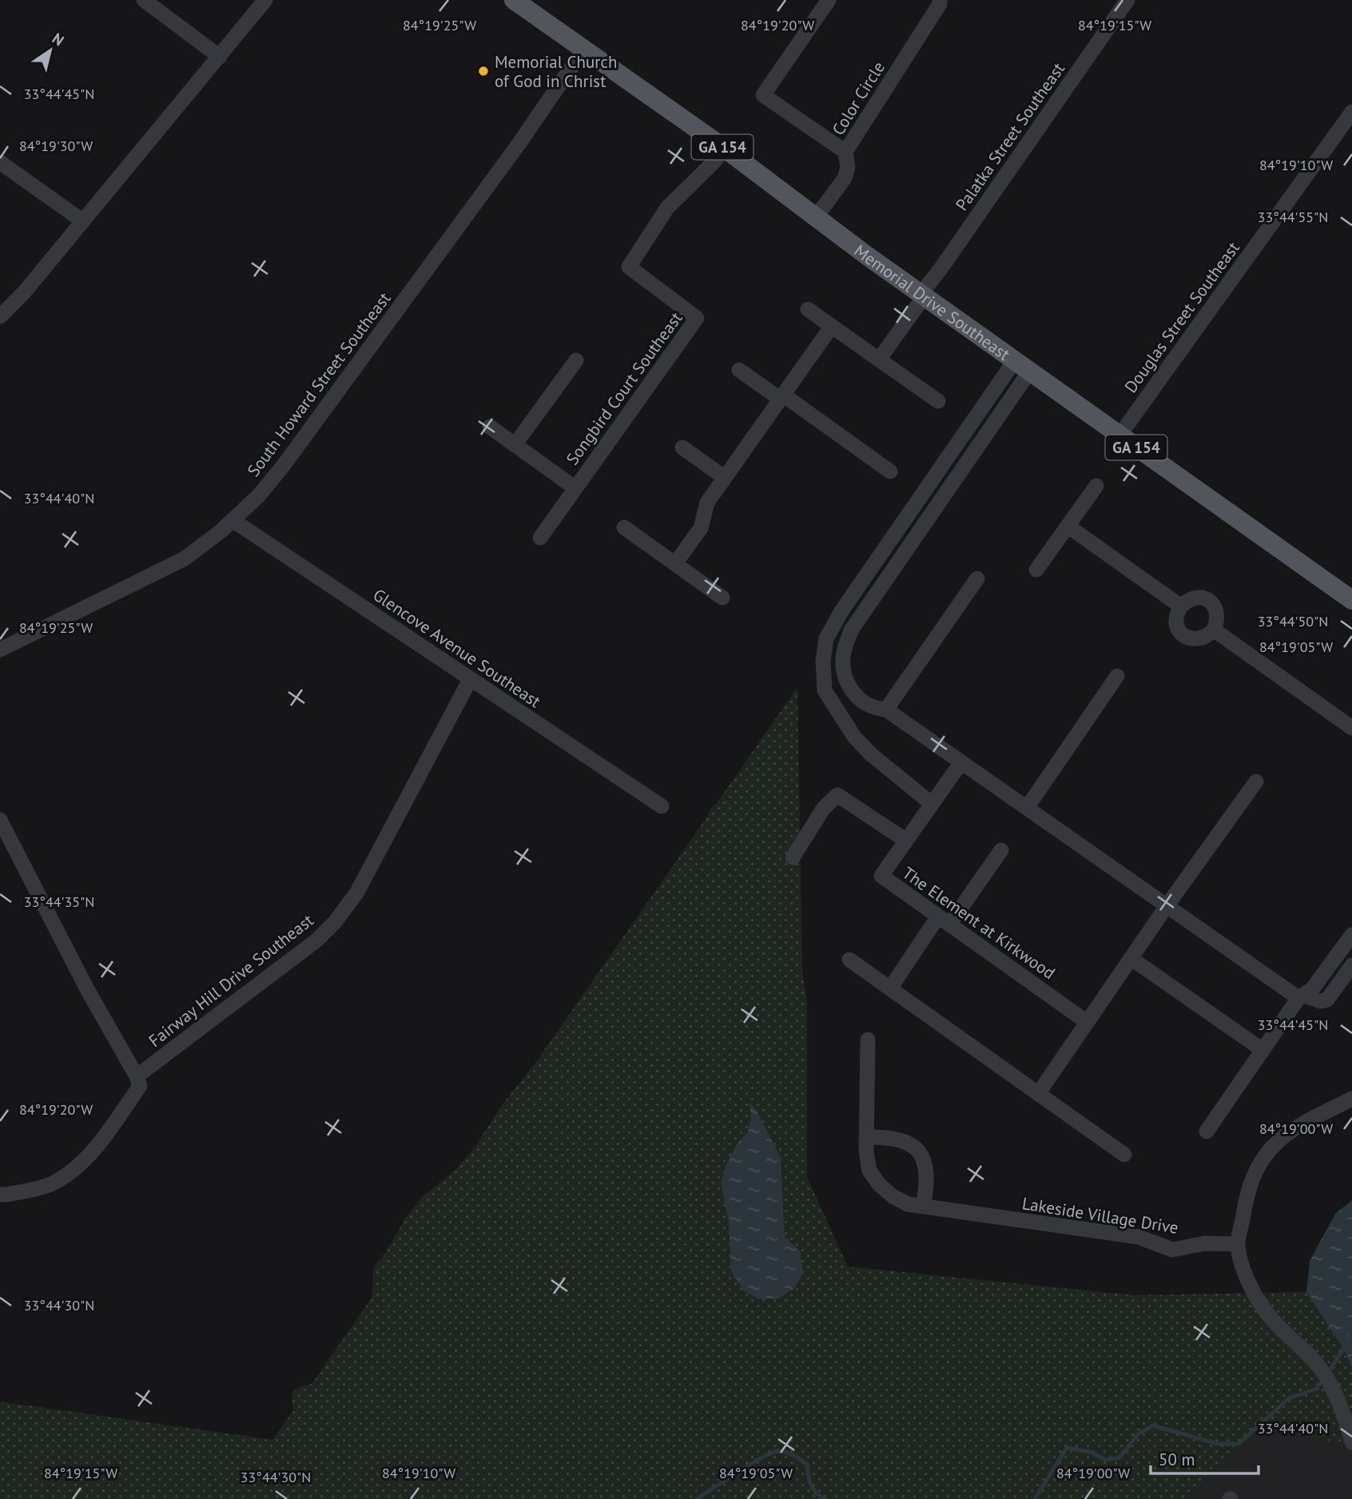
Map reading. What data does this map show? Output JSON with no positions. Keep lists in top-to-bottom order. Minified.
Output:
{"streets":{"main road":["GA 154","Memorial Drive Southeast"],"street":["Color Circle","Palatka Street Southeast","Douglas Street Southeast","South Howard Street Southeast","Songbird Court Southeast","Glencove Avenue Southeast","The Element at Kirkwood","Fairway Hill Drive Southeast","Lakeside Village Drive"]},"crossings":[["Color Circle","Memorial Drive Southeast"],["Palatka Street Southeast","Memorial Drive Southeast"],["Memorial Drive Southeast","Douglas Street Southeast"],["Memorial Drive Southeast","South Howard Street Southeast"],["Memorial Drive Southeast","Songbird Court Southeast"],["South Howard Street Southeast","Glencove Avenue Southeast"],["Glencove Avenue Southeast","Fairway Hill Drive Southeast"]],"places":["Memorial Church of God in Christ"],"scale_bar":"50 m","north":"top right","coordinates":["84°19'25\"W","84°19'20\"W","84°19'15\"W","33°44'45\"N","84°19'30\"W","84°19'10\"W","33°44'55\"N","33°44'40\"N","33°44'50\"N","84°19'05\"W","33°44'35\"N","84°19'00\"W","33°44'30\"N"]}
